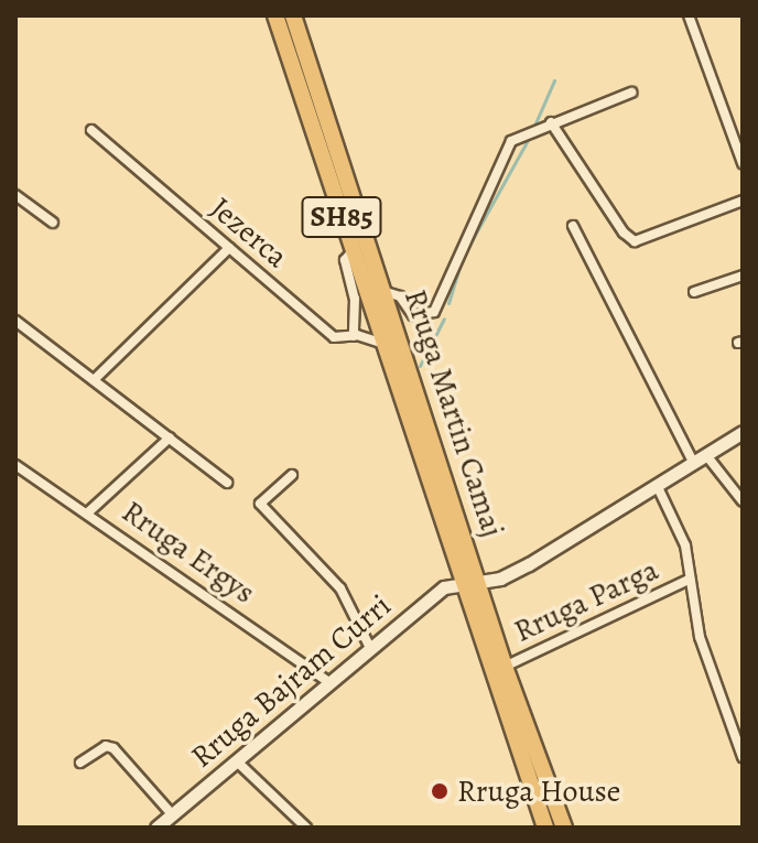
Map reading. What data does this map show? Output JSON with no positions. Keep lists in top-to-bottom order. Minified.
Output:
{"streets":{"highway":["SH85","Rruga Martin Camaj"],"main road":["Rruga Bajram Curri"],"street":["Jezerca","Rruga Ergys","Rruga Parga"]},"crossings":[["Jezerca","Rruga Martin Camaj"],["Rruga Martin Camaj","Rruga Parga"],["Rruga Martin Camaj","Rruga Bajram Curri"],["Rruga Ergys","Rruga Bajram Curri"]],"places":["Rruga House"]}
